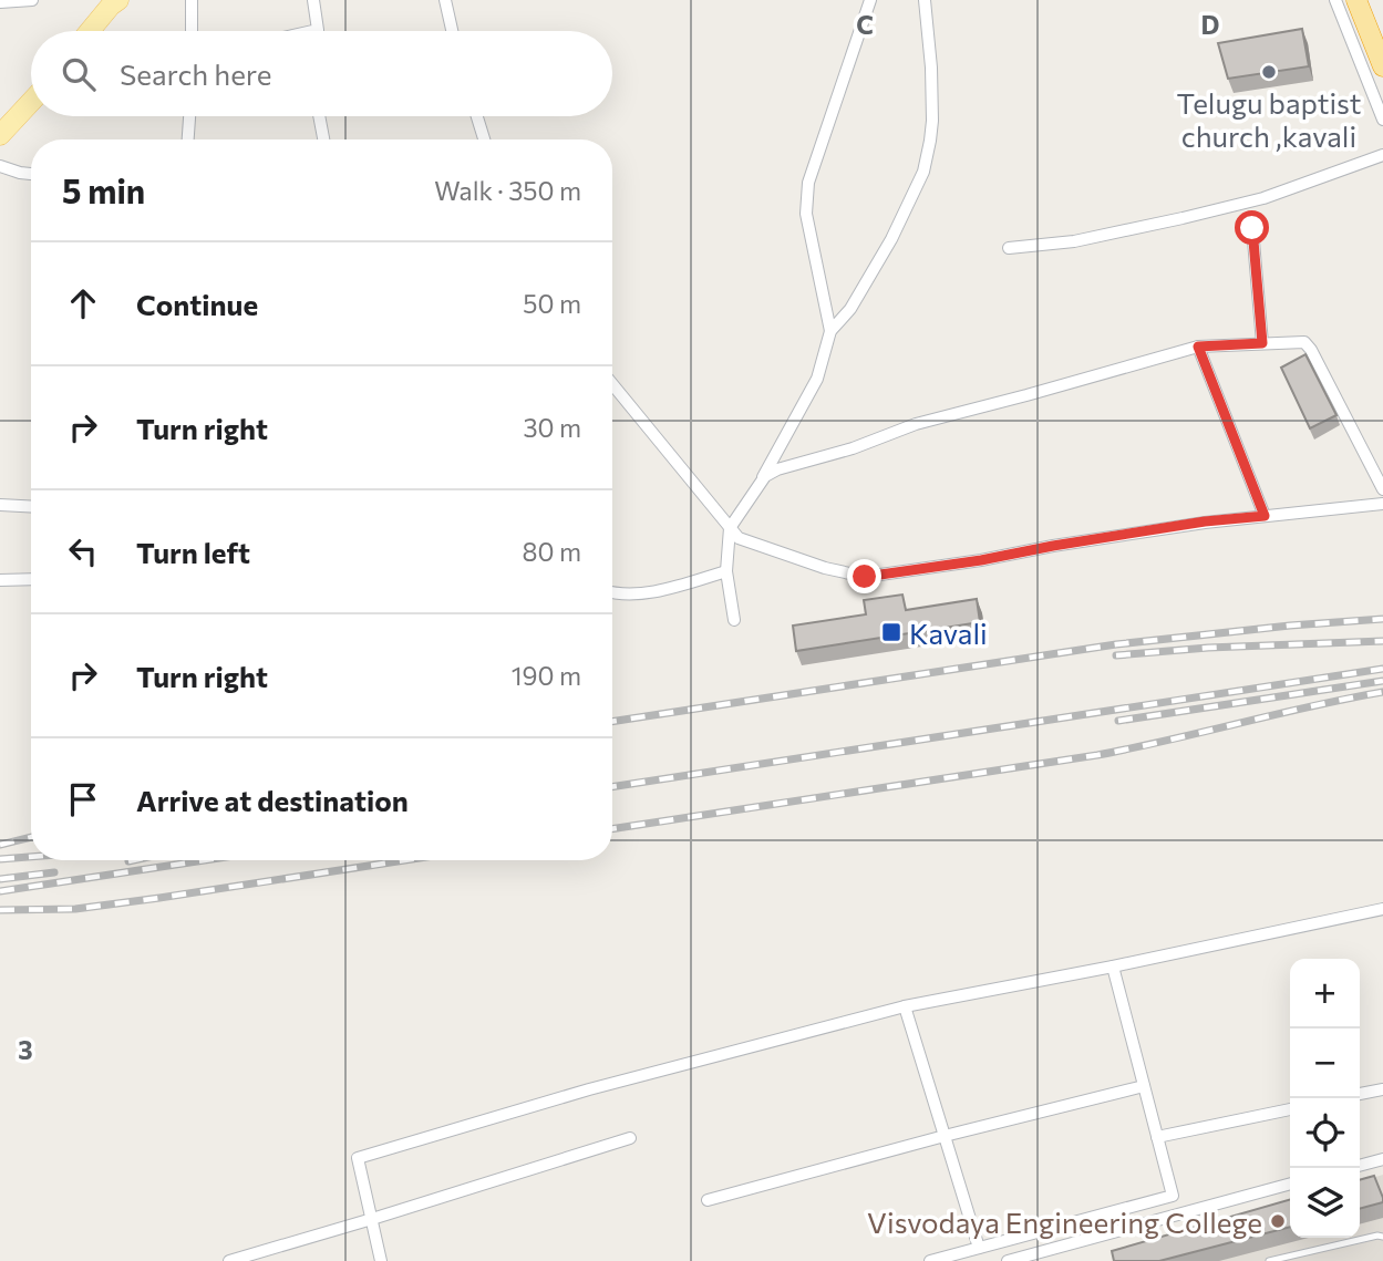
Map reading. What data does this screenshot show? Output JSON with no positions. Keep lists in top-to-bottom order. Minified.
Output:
{"places":{"other":["Telugu baptist church ,kavali","Visvodaya Engineering College"],"transit":["Kavali"]},"page":{"search":"Search here","heading":["5 min","Walk · 350 m"],"list":[["Continue","50 m"],["Turn right","30 m"],["Turn left","80 m"],["Turn right","190 m"],"Arrive at destination"],"map_buttons":["+","−"]},"grid":{"columns":["C","D"],"rows":["3"]}}
